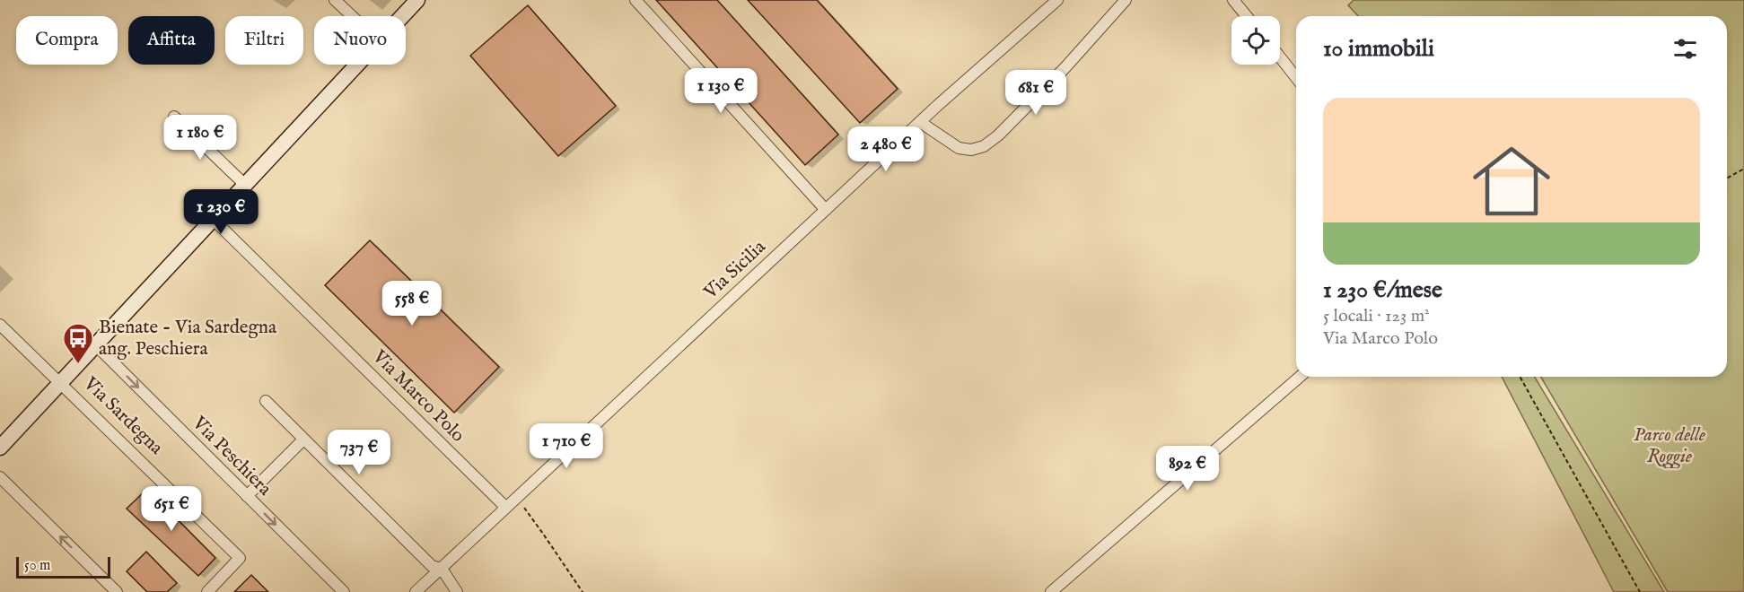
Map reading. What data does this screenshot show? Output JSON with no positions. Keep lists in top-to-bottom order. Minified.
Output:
{"streets":{"street":["Via Sicilia","Via Marco Polo","Via Sardegna","Via Peschiera"]},"crossings":[["Via Sicilia","Via Marco Polo"],["Via Marco Polo","Via Sardegna"],["Via Sardegna","Via Peschiera"]],"parks":["Parco delle Roggie"],"places":{"bus stop":["Bienate - Via Sardegna ang. Peschiera"]},"scale_bar":"50 m","page":{"chip":["Compra","Affitta","Filtri","Nuovo"],"heading":"10 immobili","price":["1 130 €","681 €","1 180 €","2 480 €","1 230 €","558 €","1 710 €","737 €","892 €","651 €"],"list":[{"name":"1 230 €/mese","note":"5 locali · 123 m² · Via Marco Polo"}],"scale":"50 m"}}
